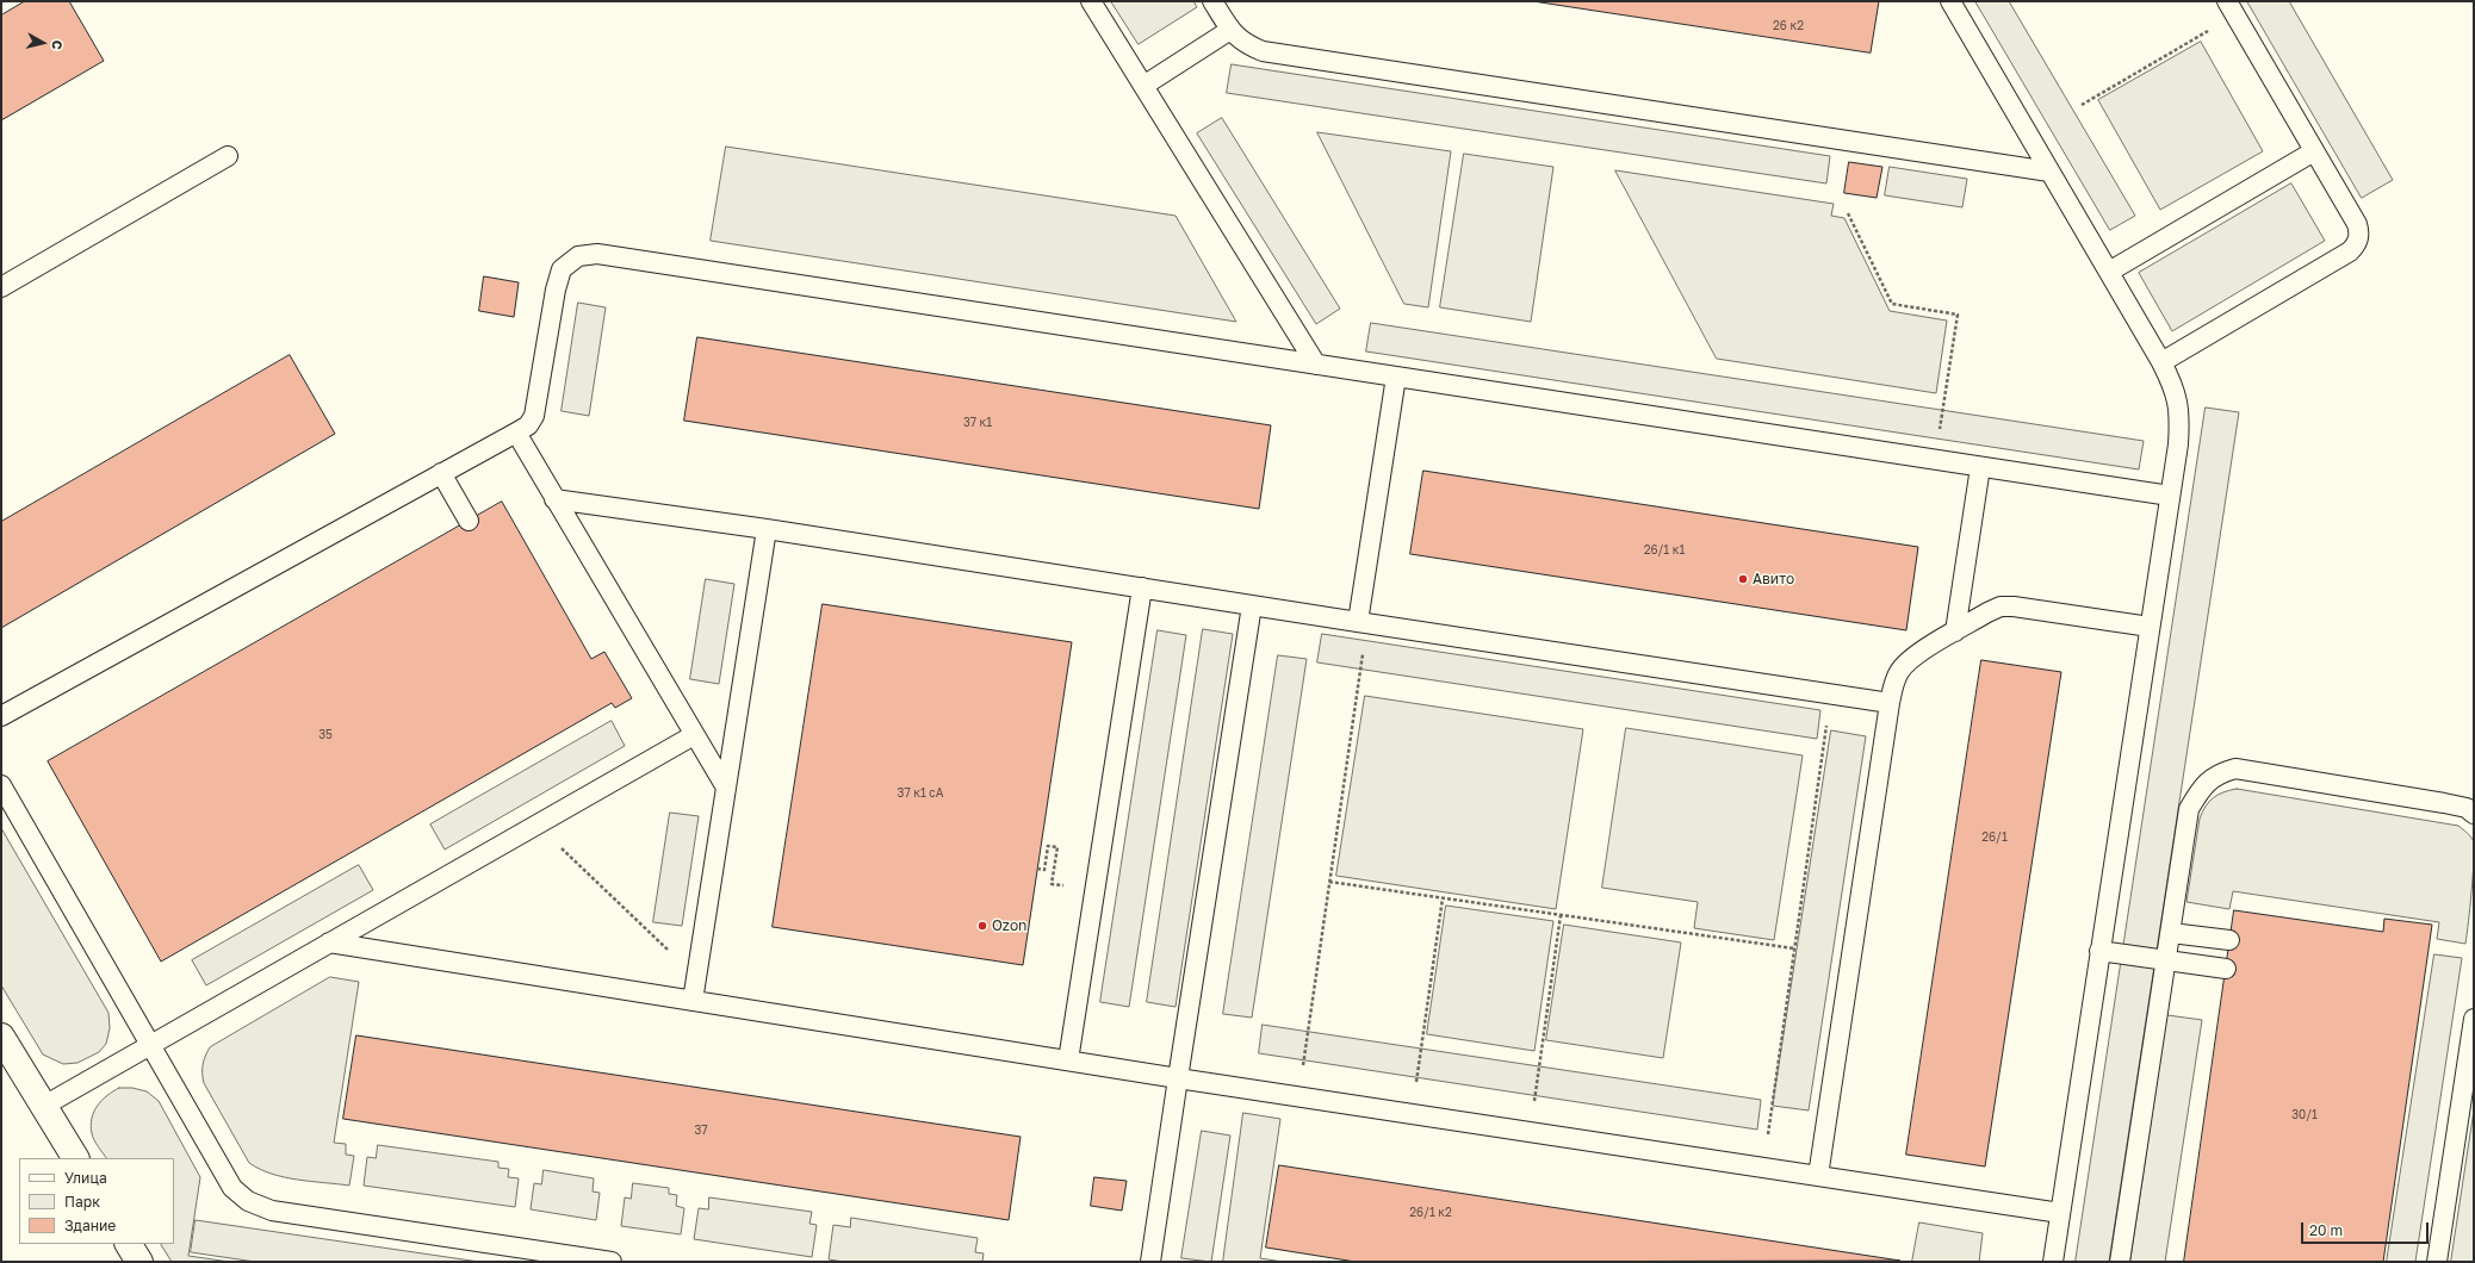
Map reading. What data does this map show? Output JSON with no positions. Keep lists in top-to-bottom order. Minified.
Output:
{"places":["Авито","Ozon"],"house_numbers":["26 к2","37 к1","26/1 к1","35","37 к1 сА","26/1","30/1","37","26/1 к2"],"legend":["Улица","Парк","Здание"],"scale_bar":"20 m","north":"right"}
